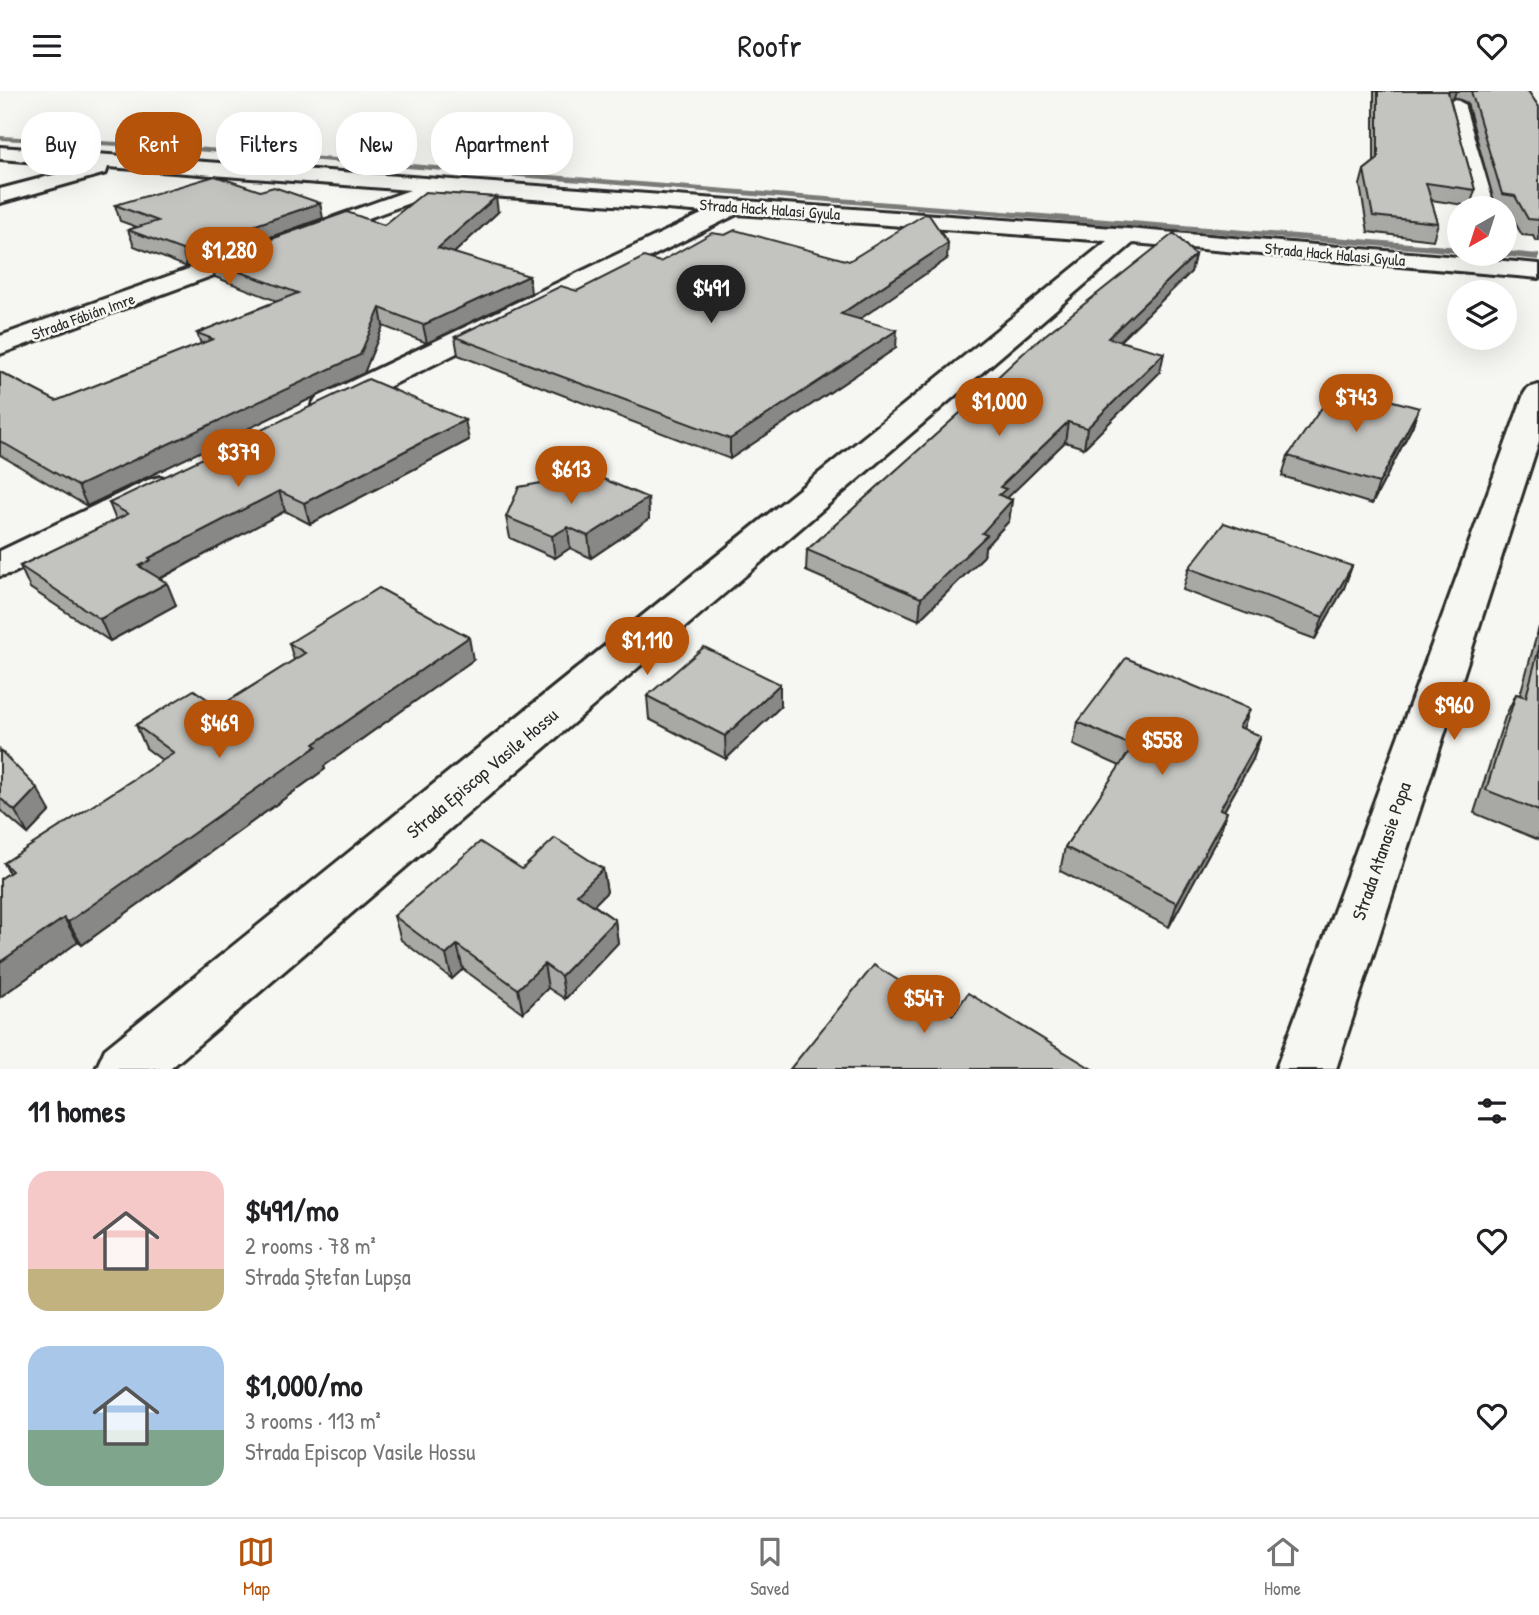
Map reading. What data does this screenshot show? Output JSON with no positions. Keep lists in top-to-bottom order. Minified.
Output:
{"streets":{"street":["Strada Hack Halasi Gyula","Strada Fábián Imre","Strada Episcop Vasile Hossu","Strada Atanasie Popa"]},"crossings":[["Strada Hack Halasi Gyula","Strada Fábián Imre"],["Strada Hack Halasi Gyula","Strada Episcop Vasile Hossu"]],"north":"bottom left","page":{"header":"Roofr","chip":["Buy","Rent","Filters","New","Apartment"],"price":["$1,280","$491","$743","$1,000","$379","$613","$1,110","$960","$469","$558","$547"],"heading":"11 homes","list":[{"name":"$491/mo","note":"2 rooms · 78 m² · Strada Ștefan Lupșa"},{"name":"$1,000/mo","note":"3 rooms · 113 m² · Strada Episcop Vasile Hossu"}],"tabs":["Map","Saved","Home"]}}
